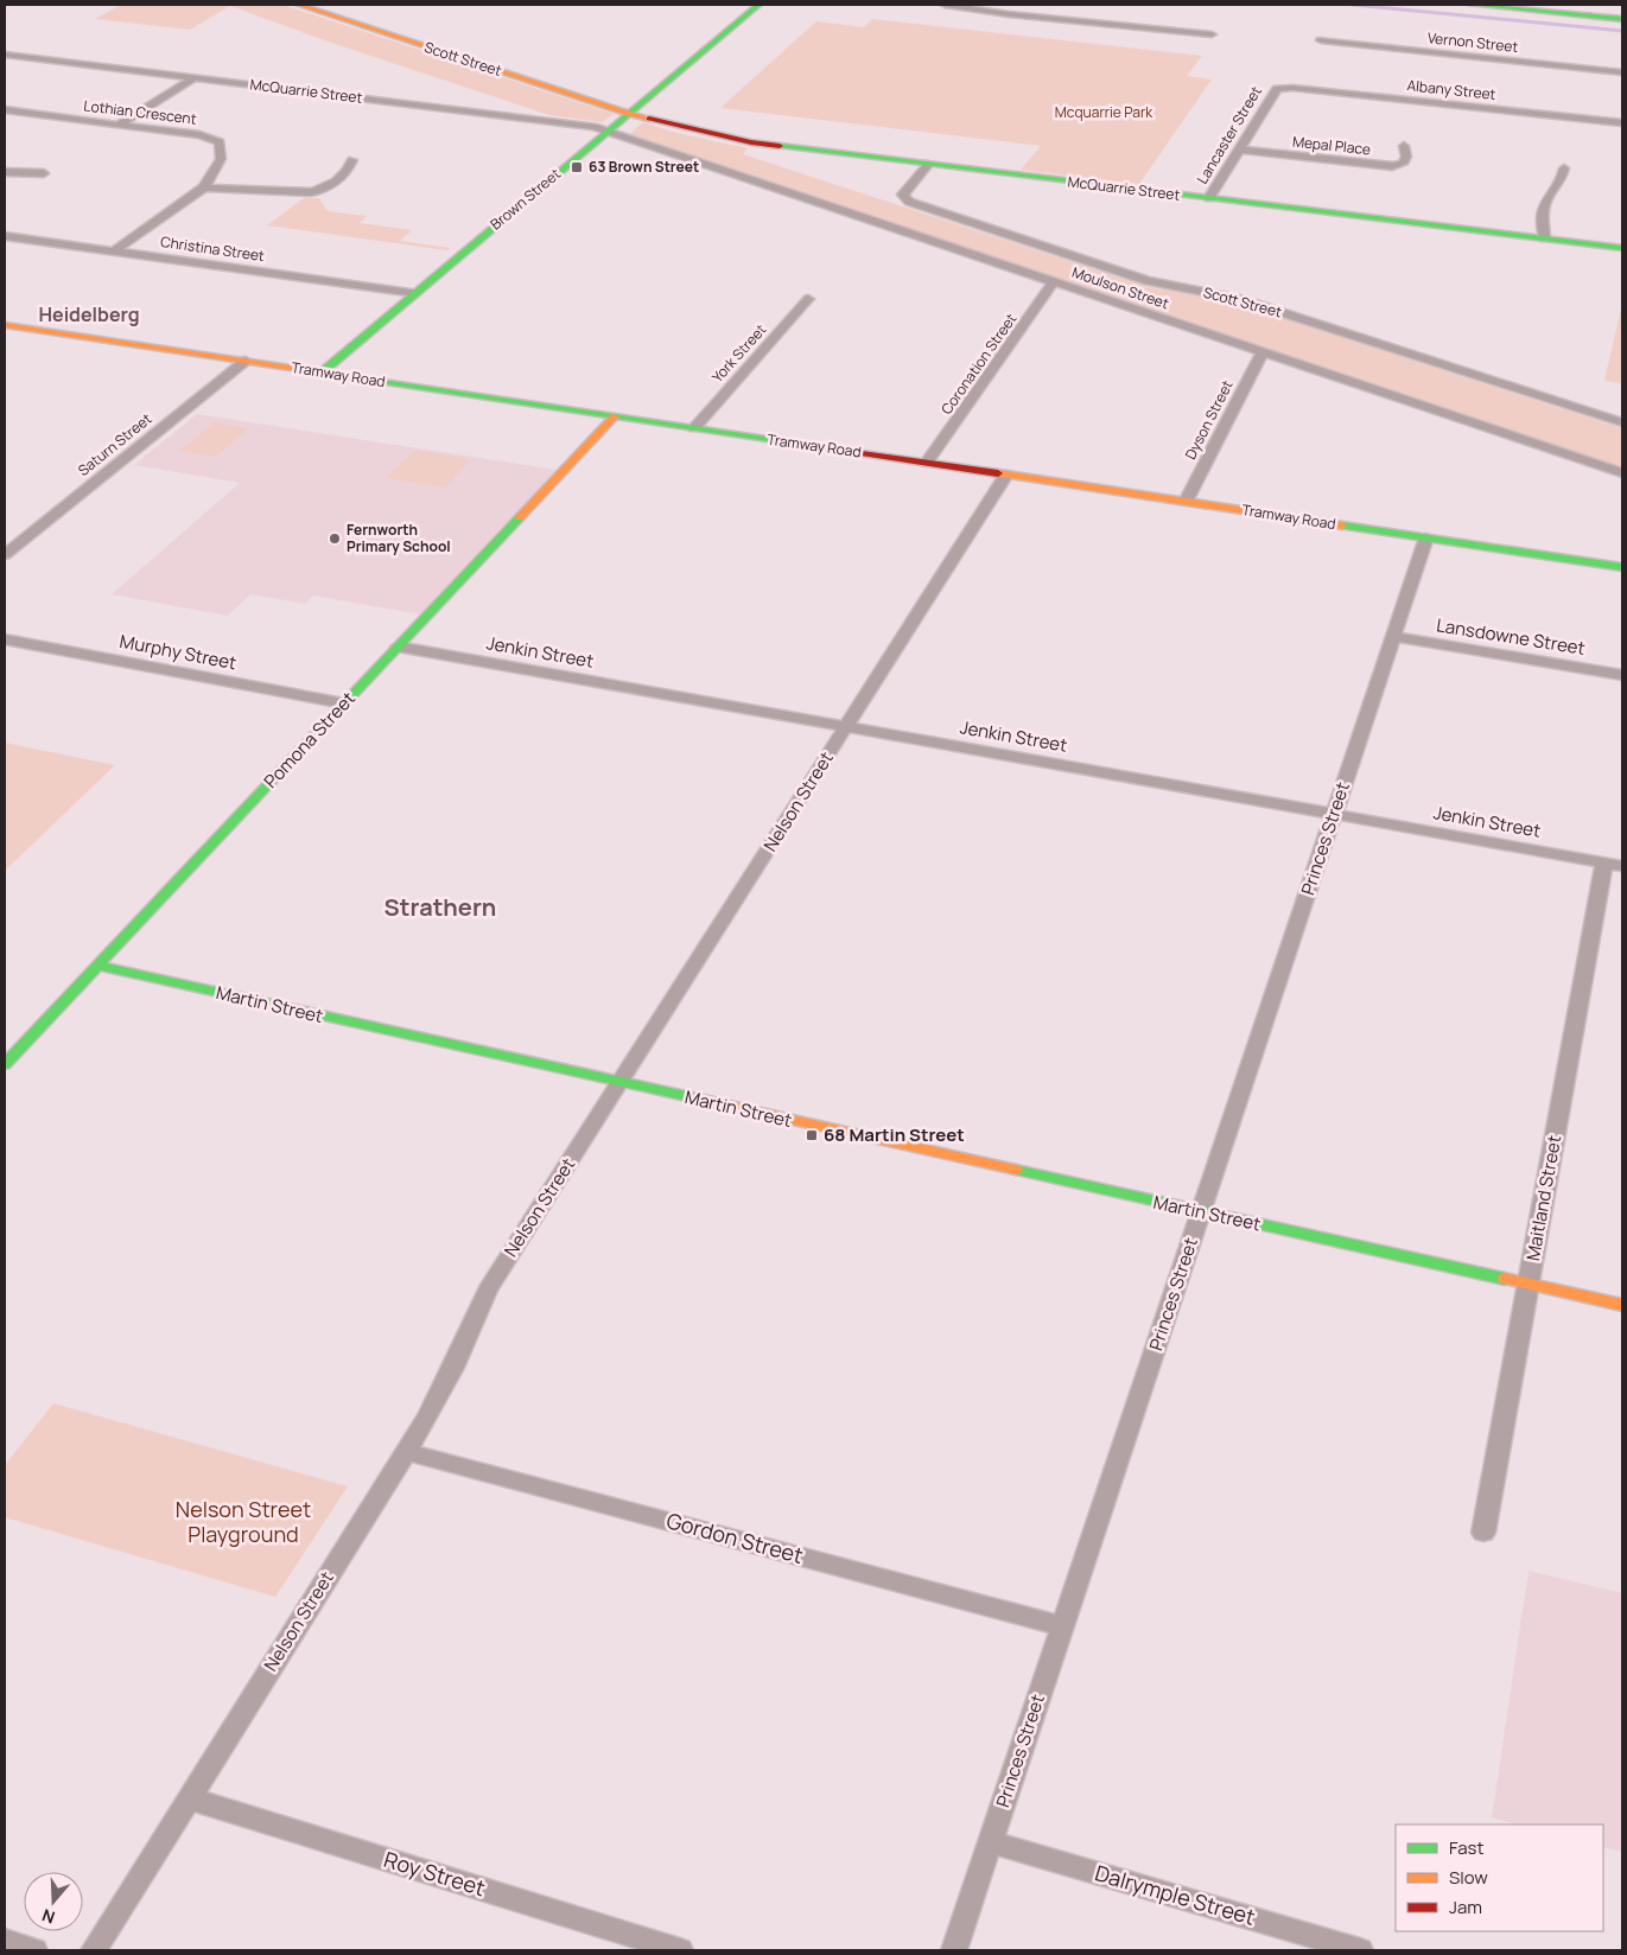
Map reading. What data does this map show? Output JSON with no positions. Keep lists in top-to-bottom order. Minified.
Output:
{"streets":{"street":["Vernon Street","Scott Street","Albany Street","McQuarrie Street","Lothian Crescent","Lancaster Street","Mepal Place","Brown Street","Christina Street","Moulson Street","York Street","Coronation Street","Tramway Road","Dyson Street","Saturn Street","Lansdowne Street","Murphy Street","Jenkin Street","Pomona Street","Nelson Street","Princes Street","Martin Street","Maitland Street","Gordon Street","Roy Street","Dalrymple Street"]},"crossings":[["Scott Street","McQuarrie Street"],["Scott Street","Brown Street"],["Albany Street","Lancaster Street"],["McQuarrie Street","Lancaster Street"],["McQuarrie Street","Brown Street"],["McQuarrie Street","Moulson Street"],["Lothian Crescent","Christina Street"],["Lancaster Street","Mepal Place"],["Brown Street","Christina Street"],["Brown Street","Moulson Street"],["Brown Street","Tramway Road"],["Moulson Street","Coronation Street"],["Moulson Street","Dyson Street"],["York Street","Tramway Road"],["Coronation Street","Tramway Road"],["Tramway Road","Dyson Street"],["Tramway Road","Saturn Street"],["Tramway Road","Pomona Street"],["Tramway Road","Nelson Street"],["Tramway Road","Princes Street"],["Lansdowne Street","Princes Street"],["Murphy Street","Pomona Street"],["Jenkin Street","Pomona Street"],["Jenkin Street","Nelson Street"],["Jenkin Street","Princes Street"],["Jenkin Street","Maitland Street"],["Pomona Street","Martin Street"],["Nelson Street","Martin Street"],["Nelson Street","Gordon Street"],["Nelson Street","Roy Street"],["Princes Street","Martin Street"],["Princes Street","Gordon Street"],["Princes Street","Dalrymple Street"],["Martin Street","Maitland Street"]],"districts":["Heidelberg","Strathern"],"parks":["Mcquarrie Park","Nelson Street Playground"],"places":{"transit":["63 Brown Street","68 Martin Street"],"other":["Fernworth Primary School"]},"legend":["Fast","Slow","Jam"],"north":"bottom"}
